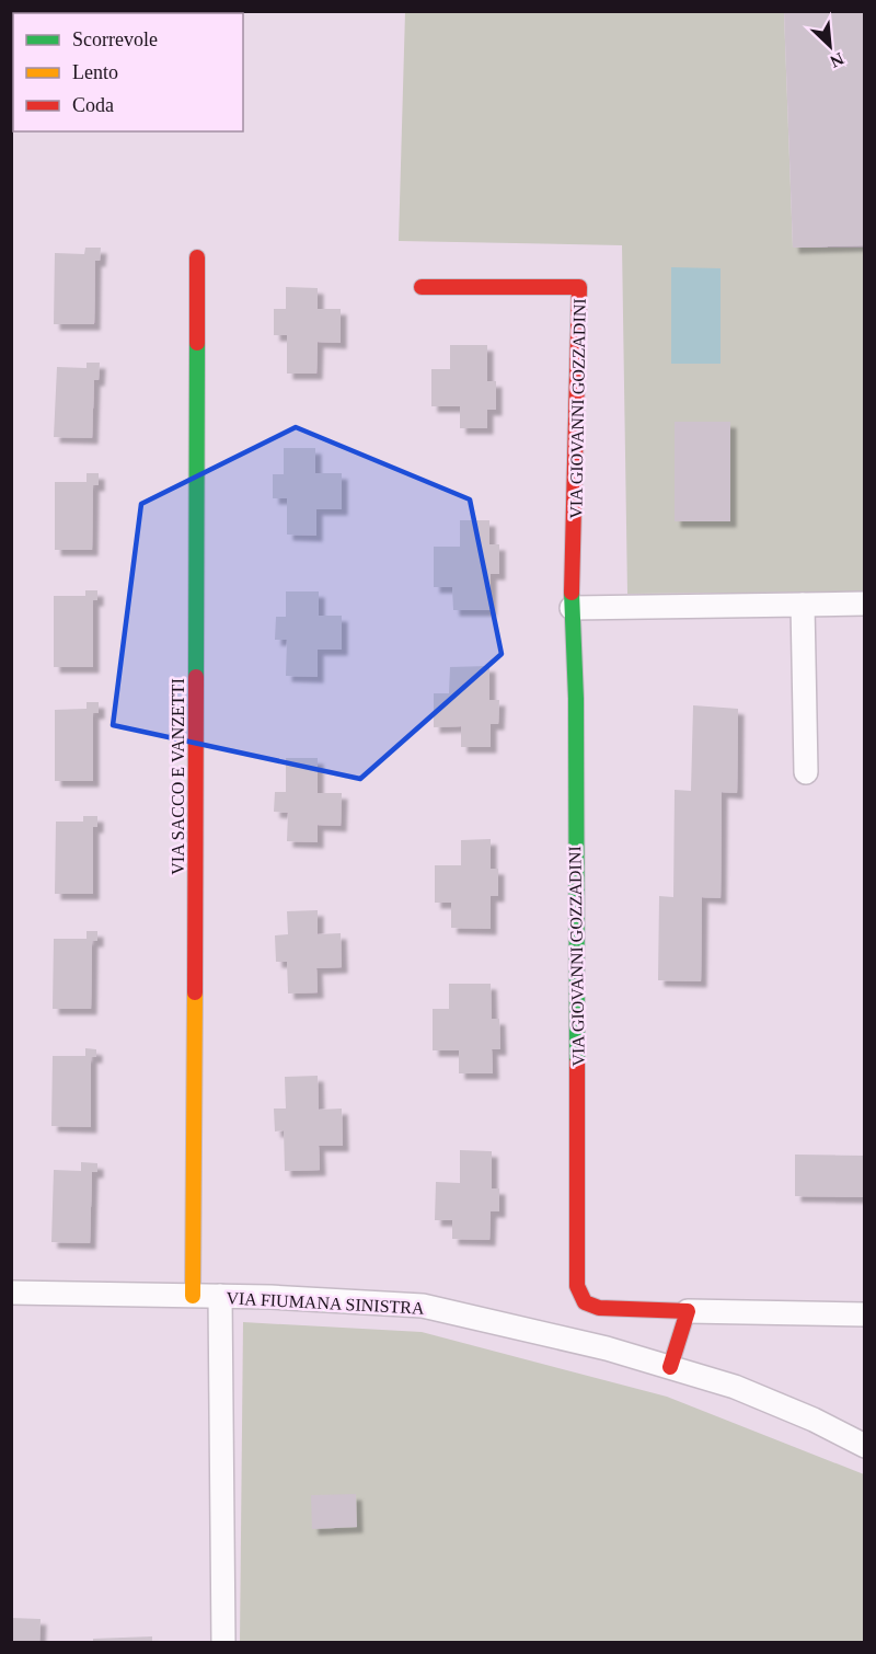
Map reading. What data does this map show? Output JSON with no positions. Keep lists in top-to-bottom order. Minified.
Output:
{"streets":{"street":["VIA GIOVANNI GOZZADINI","VIA SACCO E VANZETTI","VIA FIUMANA SINISTRA"]},"crossings":[["VIA SACCO E VANZETTI","VIA FIUMANA SINISTRA"]],"legend":["Scorrevole","Lento","Coda"],"north":"bottom right"}
